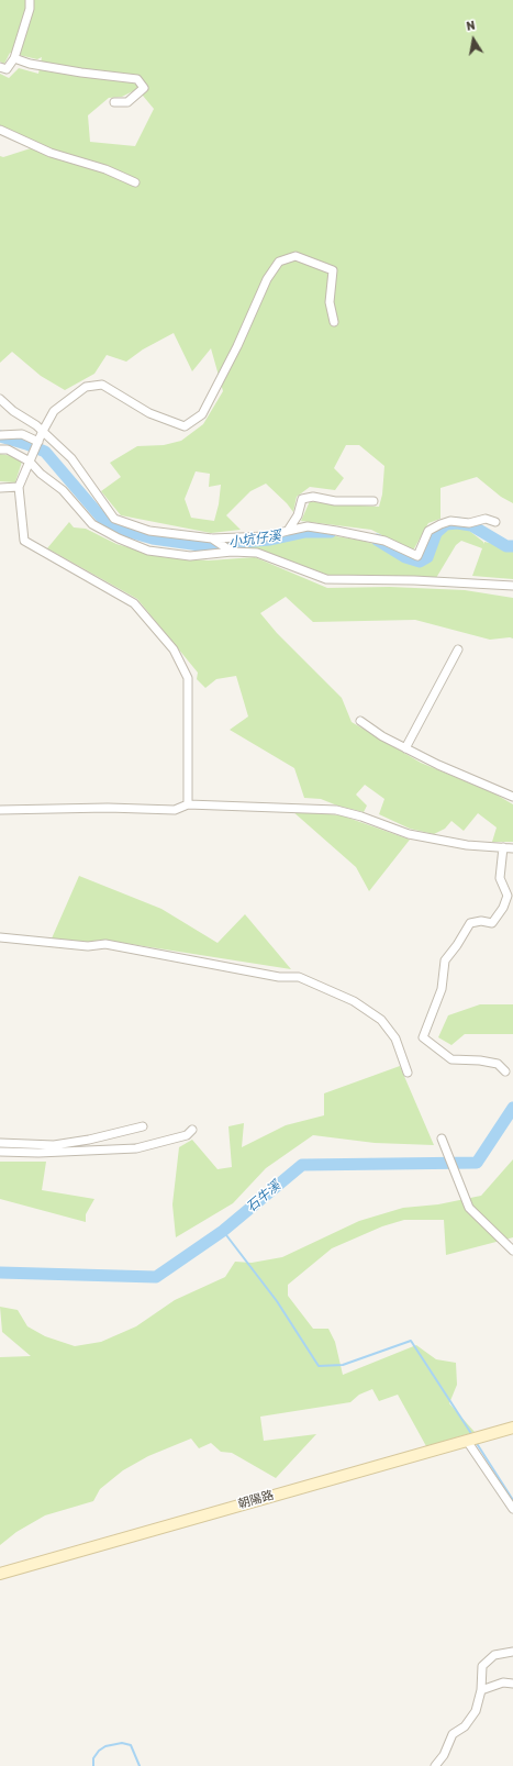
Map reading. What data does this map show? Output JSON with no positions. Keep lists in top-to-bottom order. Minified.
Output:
{"streets":{"main road":["朝陽路"]},"water":["小坑仔溪","石牛溪"],"north":"top"}
